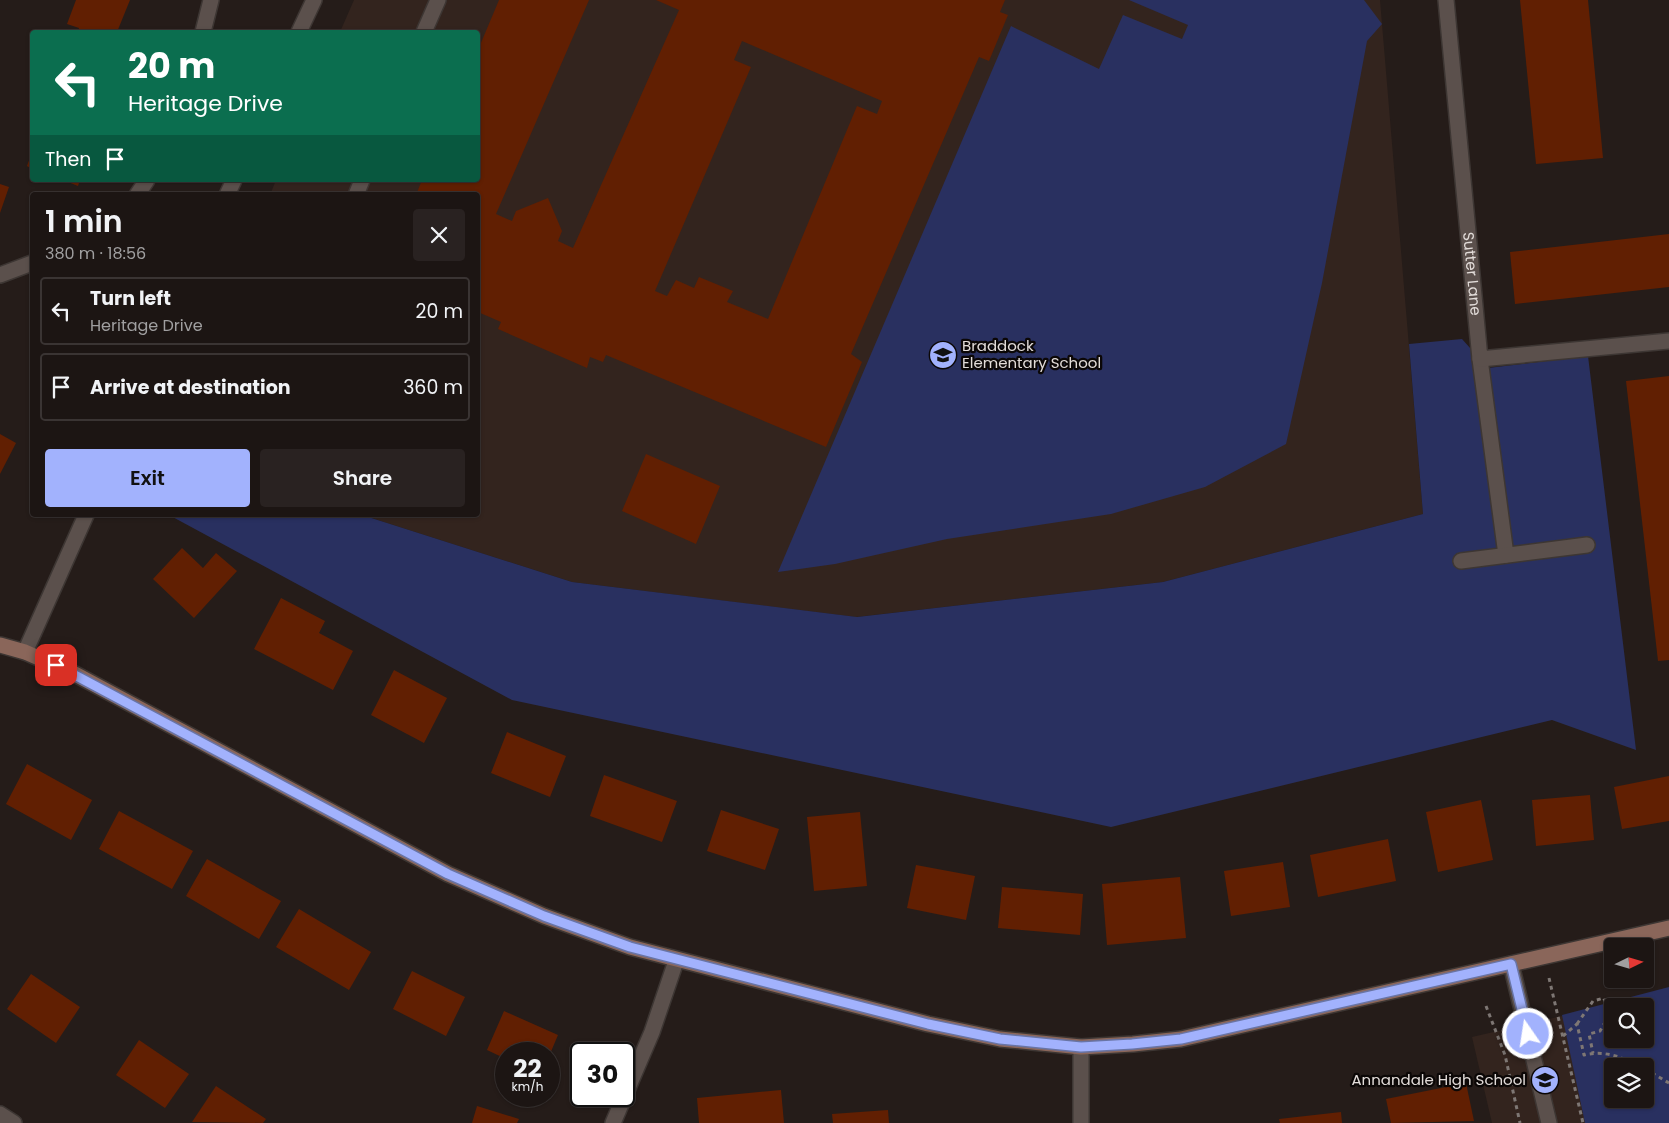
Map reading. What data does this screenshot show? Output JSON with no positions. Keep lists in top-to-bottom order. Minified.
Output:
{"streets":{"street":["Sutter Lane"]},"places":{"school or university":["Braddock Elementary School","Annandale High School"]},"north":"right","page":{"turn":["20 m","Heritage Drive"],"then":"Then","heading":["1 min","380 m · 18:56"],"list":[{"name":"Turn left","note":"Heritage Drive","value":"20 m"},{"name":"Arrive at destination","value":"360 m"}],"buttons":["Exit","Share"],"speed":"22 km/h","limit":"30"}}
